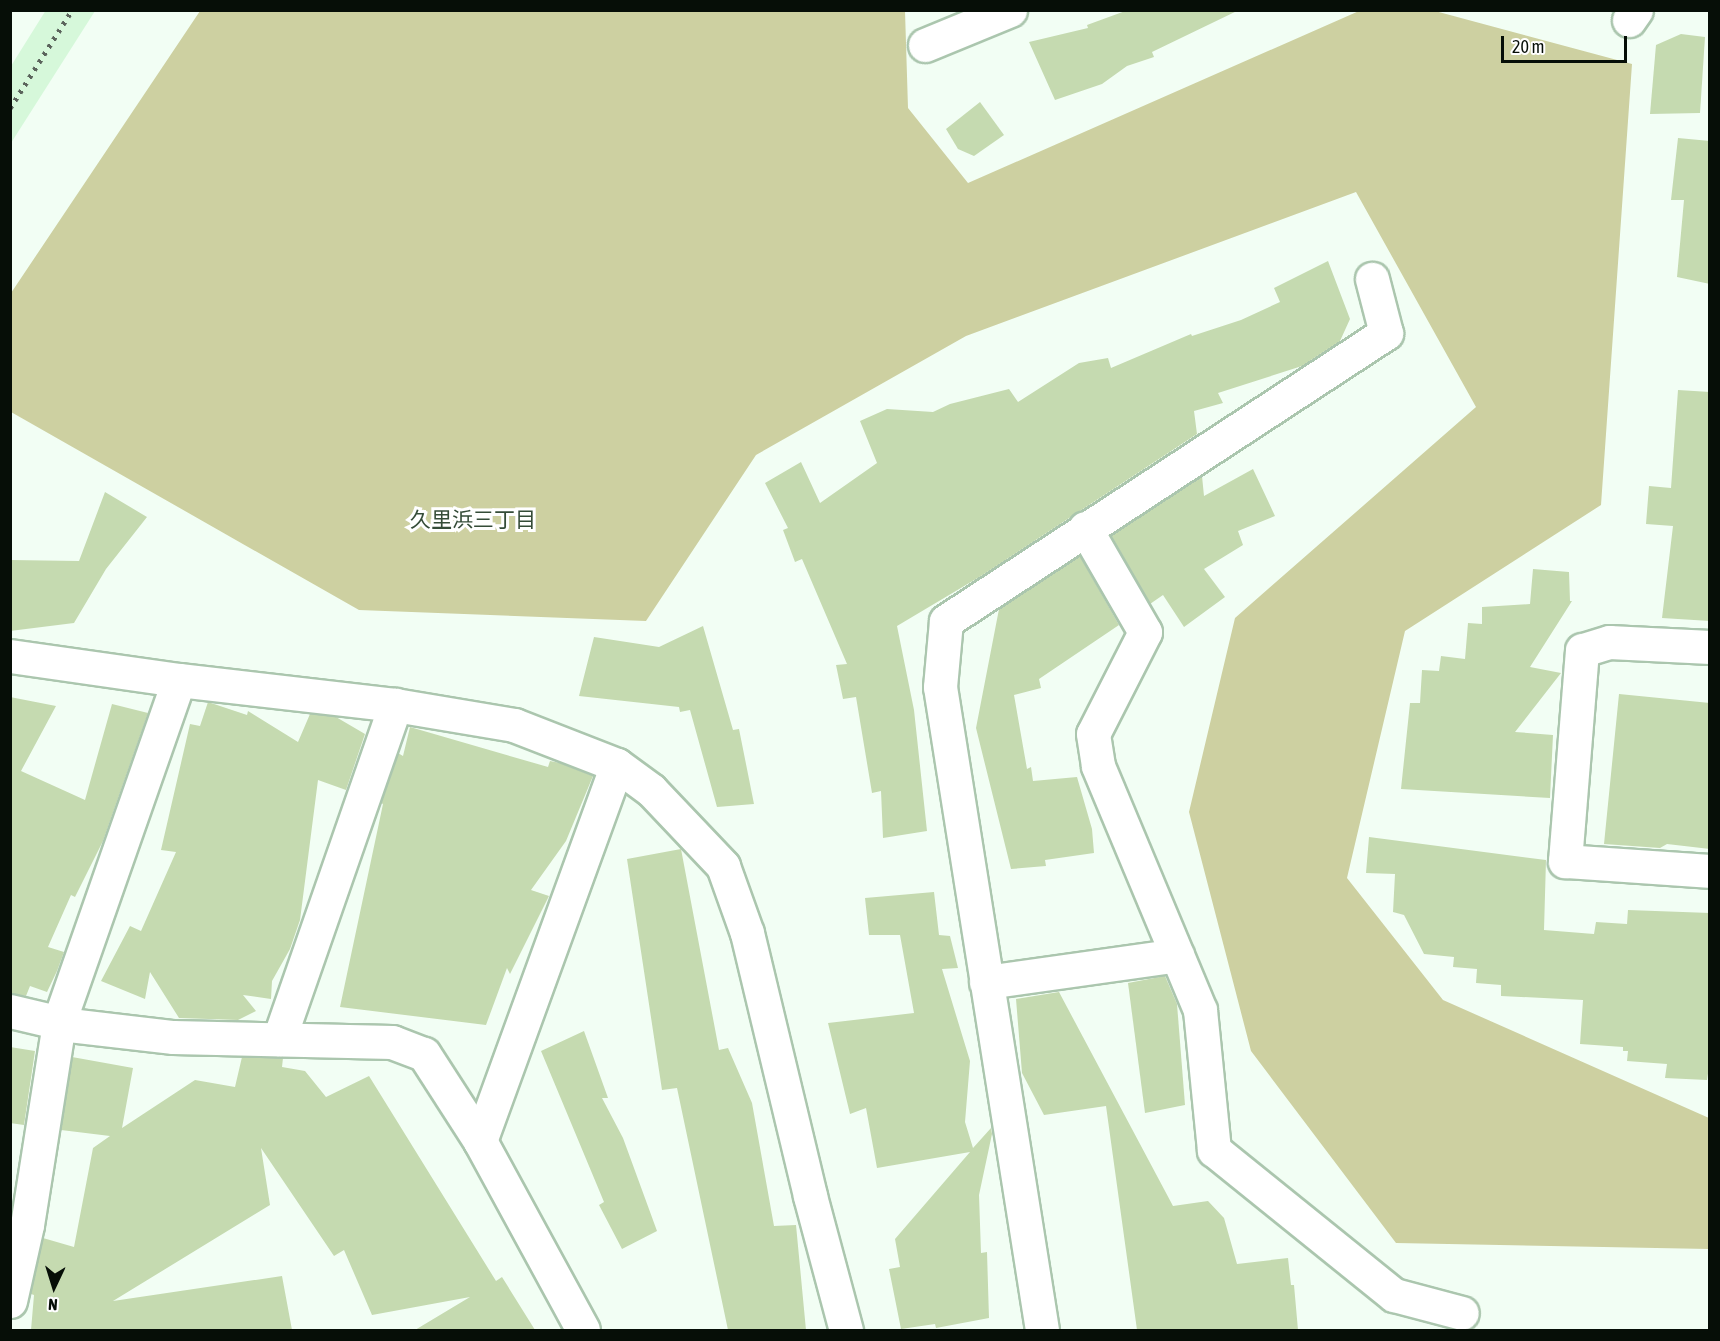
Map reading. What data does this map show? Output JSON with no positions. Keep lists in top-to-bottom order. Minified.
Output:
{"districts":["久里浜三丁目"],"scale_bar":"20 m","north":"bottom"}
